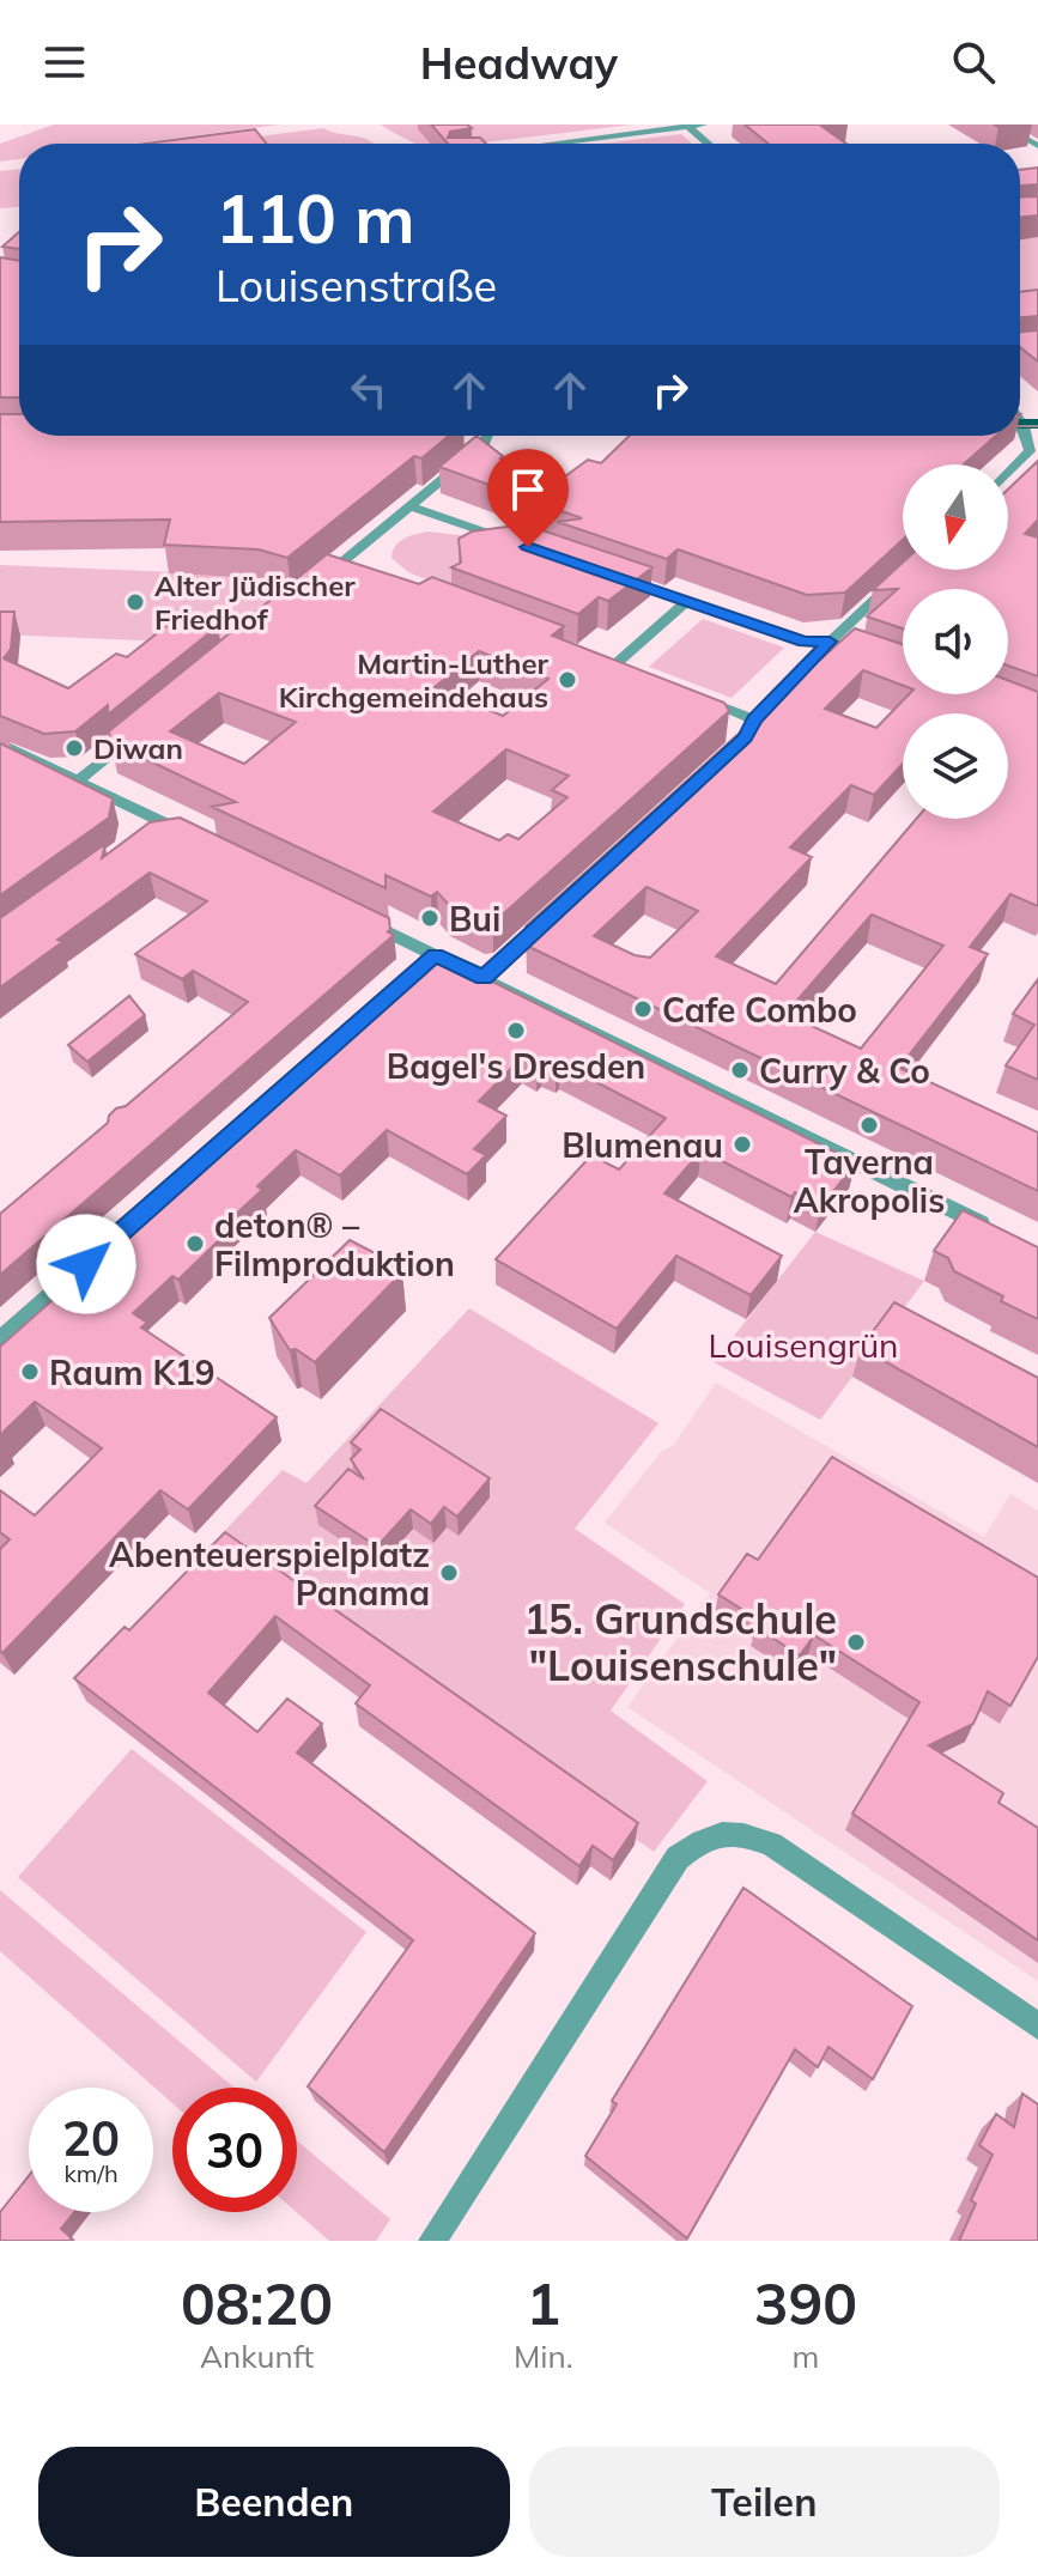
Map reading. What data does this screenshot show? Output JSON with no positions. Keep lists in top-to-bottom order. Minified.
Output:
{"parks":["Louisengrün"],"places":["Alter Jüdischer Friedhof","Martin-Luther Kirchgemeindehaus","Diwan","Bui","Cafe Combo","Bagel's Dresden","Curry & Co","Taverna Akropolis","Blumenau","deton® – Filmproduktion","Raum K19","Abenteuerspielplatz Panama","15. Grundschule \"Louisenschule\""],"north":"bottom","page":{"header":"Headway","turn":["110 m","Louisenstraße"],"speed":"20 km/h","limit":"30","eta":["08:20","Ankunft","1","Min.","390","m"],"buttons":["Beenden","Teilen"]}}
